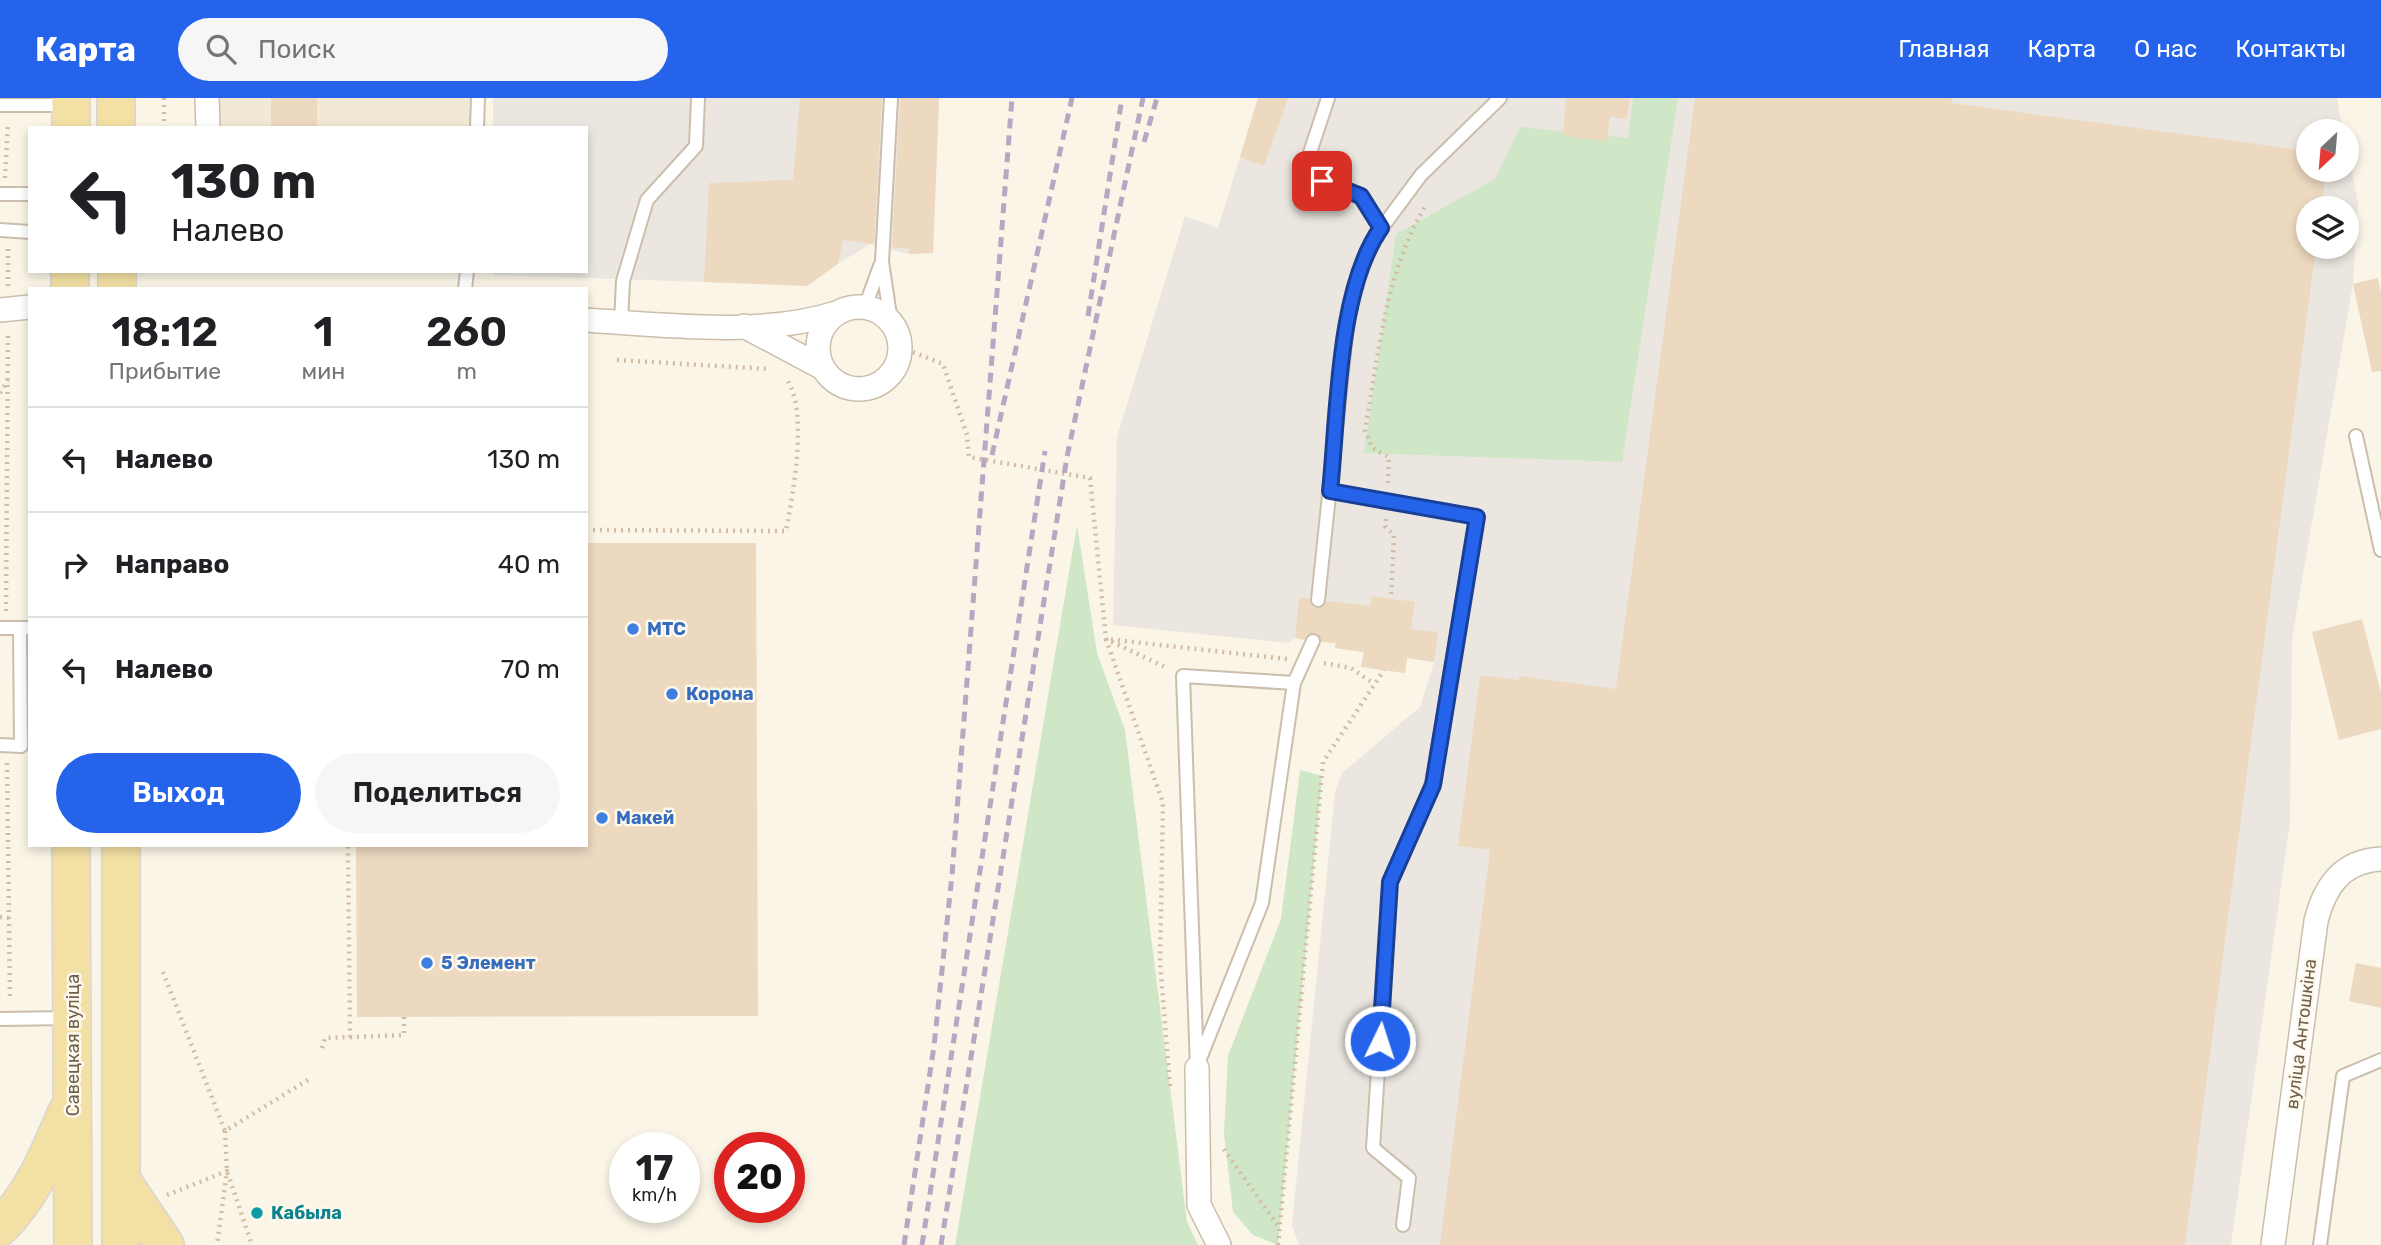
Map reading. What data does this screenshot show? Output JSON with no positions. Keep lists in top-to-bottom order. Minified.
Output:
{"streets":{"main road":["Савецкая вуліца"],"street":["вуліца Антошкіна"]},"places":["МТС","Корона","Макей","5 Элемент","Кабыла"],"north":"bottom left","page":{"header":"Карта","search":"Поиск","nav":["Главная","Карта","О нас","Контакты"],"turn":["130 m","Налево"],"eta":["18:12","Прибытие","1","мин","260","m"],"list":[{"name":"Налево","value":"130 m"},{"name":"Направо","value":"40 m"},{"name":"Налево","value":"70 m"}],"buttons":["Выход","Поделиться"],"speed":"17 km/h","limit":"20"}}
